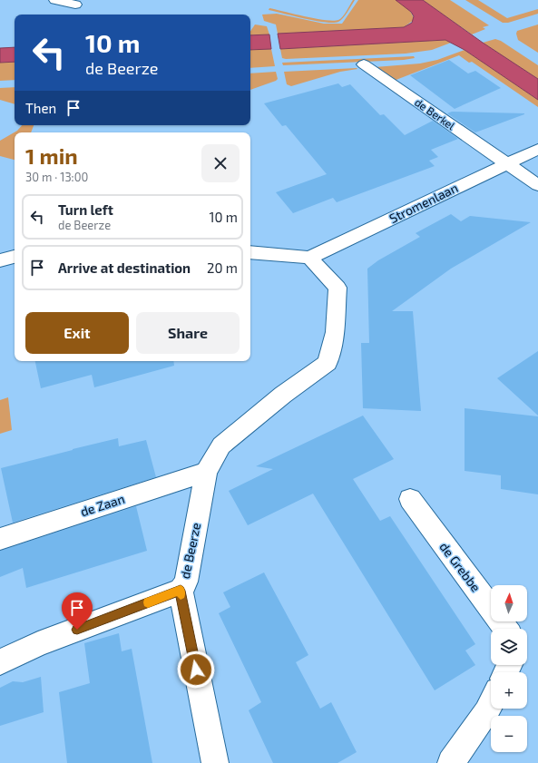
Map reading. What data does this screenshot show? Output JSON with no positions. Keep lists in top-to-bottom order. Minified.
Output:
{"streets":{"street":["de Berkel","Stromenlaan","de Zaan","de Beerze","de Grebbe"]},"crossings":[["de Berkel","Stromenlaan"],["Stromenlaan","de Beerze"],["de Zaan","de Beerze"]],"north":"top","page":{"turn":["10 m","de Beerze"],"then":"Then","heading":["1 min","30 m · 13:00"],"list":[{"name":"Turn left","note":"de Beerze","value":"10 m"},{"name":"Arrive at destination","value":"20 m"}],"buttons":["Exit","Share"],"map_buttons":["+","−"]}}
